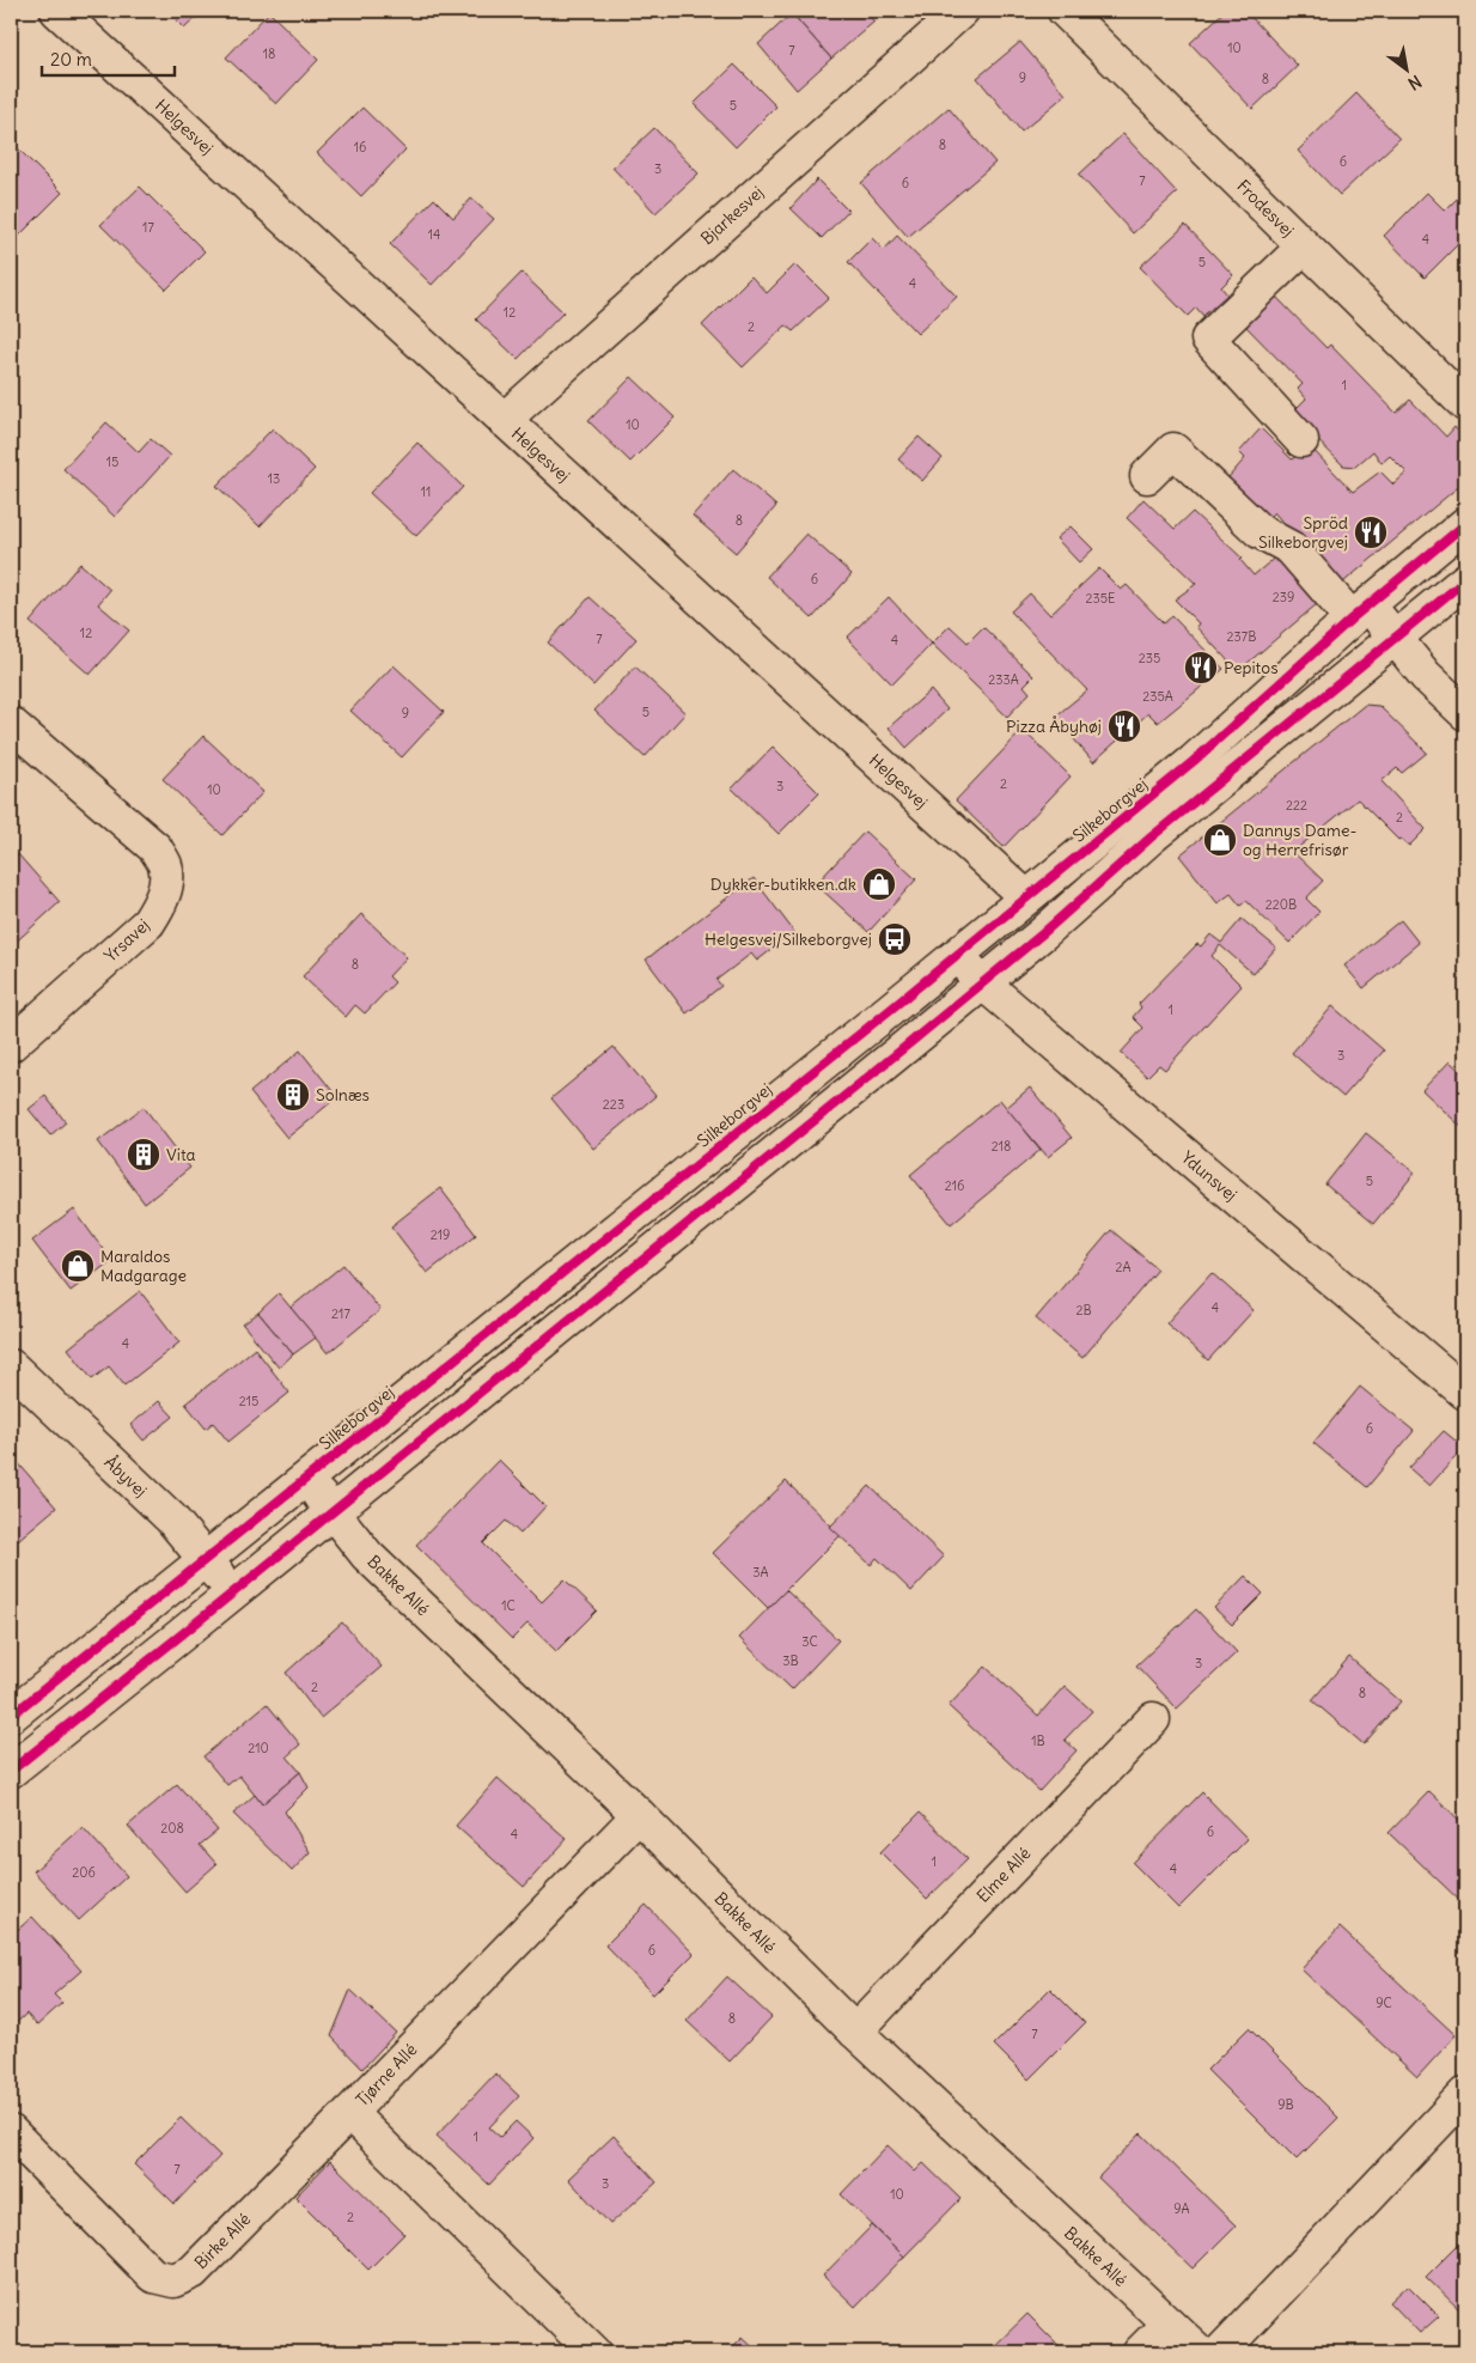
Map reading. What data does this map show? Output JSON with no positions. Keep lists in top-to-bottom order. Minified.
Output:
{"streets":{"street":["Helgesvej","Frodesvej","Bjarkesvej","Silkeborgvej","Yrsavej","Ydunsvej","Åbyvej","Bakke Allé","Elme Allé","Tjørne Allé","Birke Allé"]},"crossings":[["Helgesvej","Bjarkesvej"],["Helgesvej","Silkeborgvej"],["Silkeborgvej","Ydunsvej"],["Silkeborgvej","Åbyvej"],["Silkeborgvej","Bakke Allé"],["Bakke Allé","Elme Allé"],["Bakke Allé","Tjørne Allé"],["Tjørne Allé","Birke Allé"]],"places":{"restaurant":["Spröd Silkeborgvej","Pepitos","Pizza Åbyhøj"],"shop":["Dannys Dame- og Herrefrisør","Dykker-butikken.dk","Maraldos Madgarage"],"bus stop":["Helgesvej/Silkeborgvej"],"building":["Solnæs","Vita"]},"house_numbers":["10","7","18","9","8","5","8","16","6","3","7","6","17","14","4","5","4","12","2","1","10","15","13","11","8","6","239","235E","12","237B","7","4","235","233A","235A","5","9","2","3","10","222","2","220B","8","1","3","223","218","5","216","219","2A","4","2B","217","4","215","6","3A","1C","3C","3B","3","2","8","1B","210","208","6","4","1","4","206","6","9C","8","7","9B","1","7","3","10","9A","2"],"scale_bar":"20 m","north":"bottom right"}
